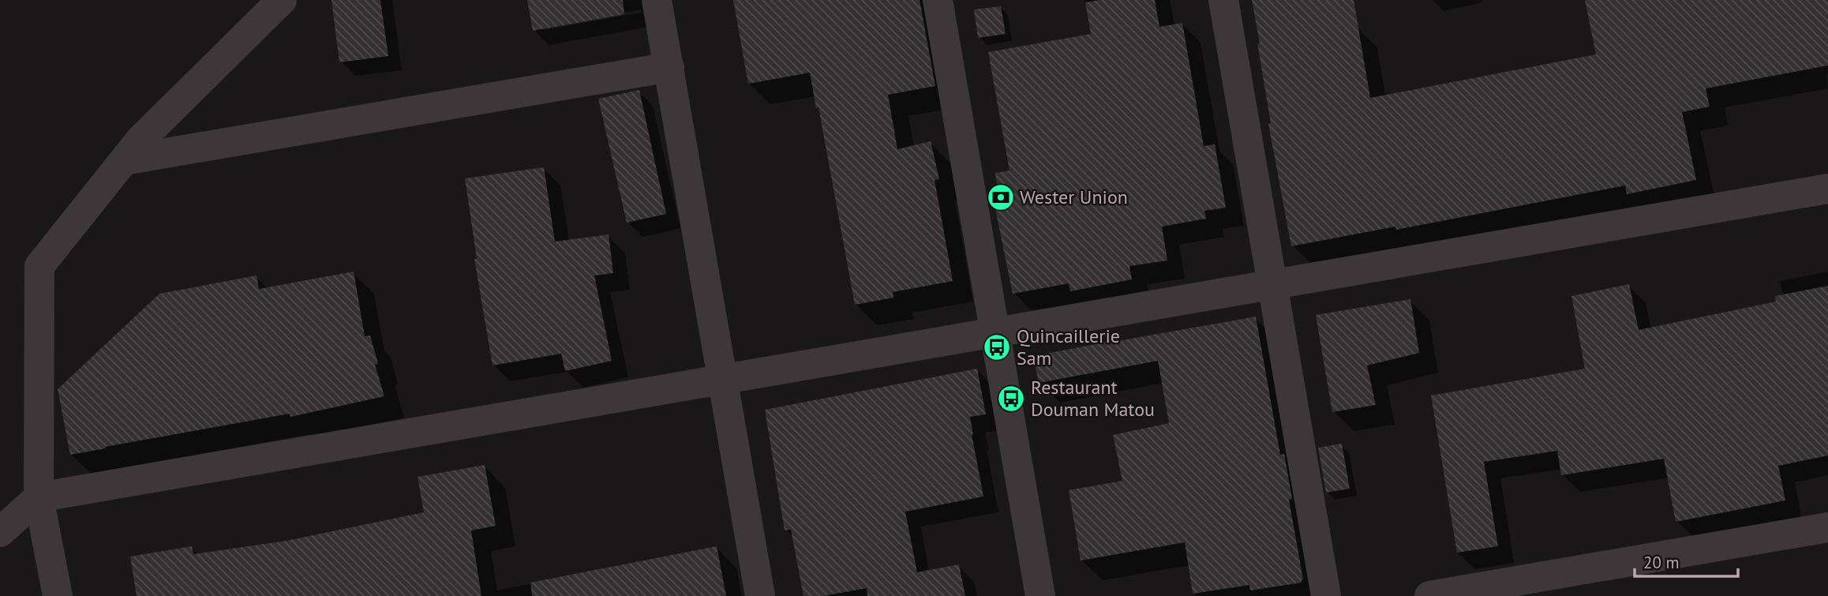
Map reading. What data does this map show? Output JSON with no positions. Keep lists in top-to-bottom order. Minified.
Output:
{"places":{"bank":["Wester Union"],"bus stop":["Quincaillerie Sam","Restaurant Douman Matou"]},"scale_bar":"20 m"}
